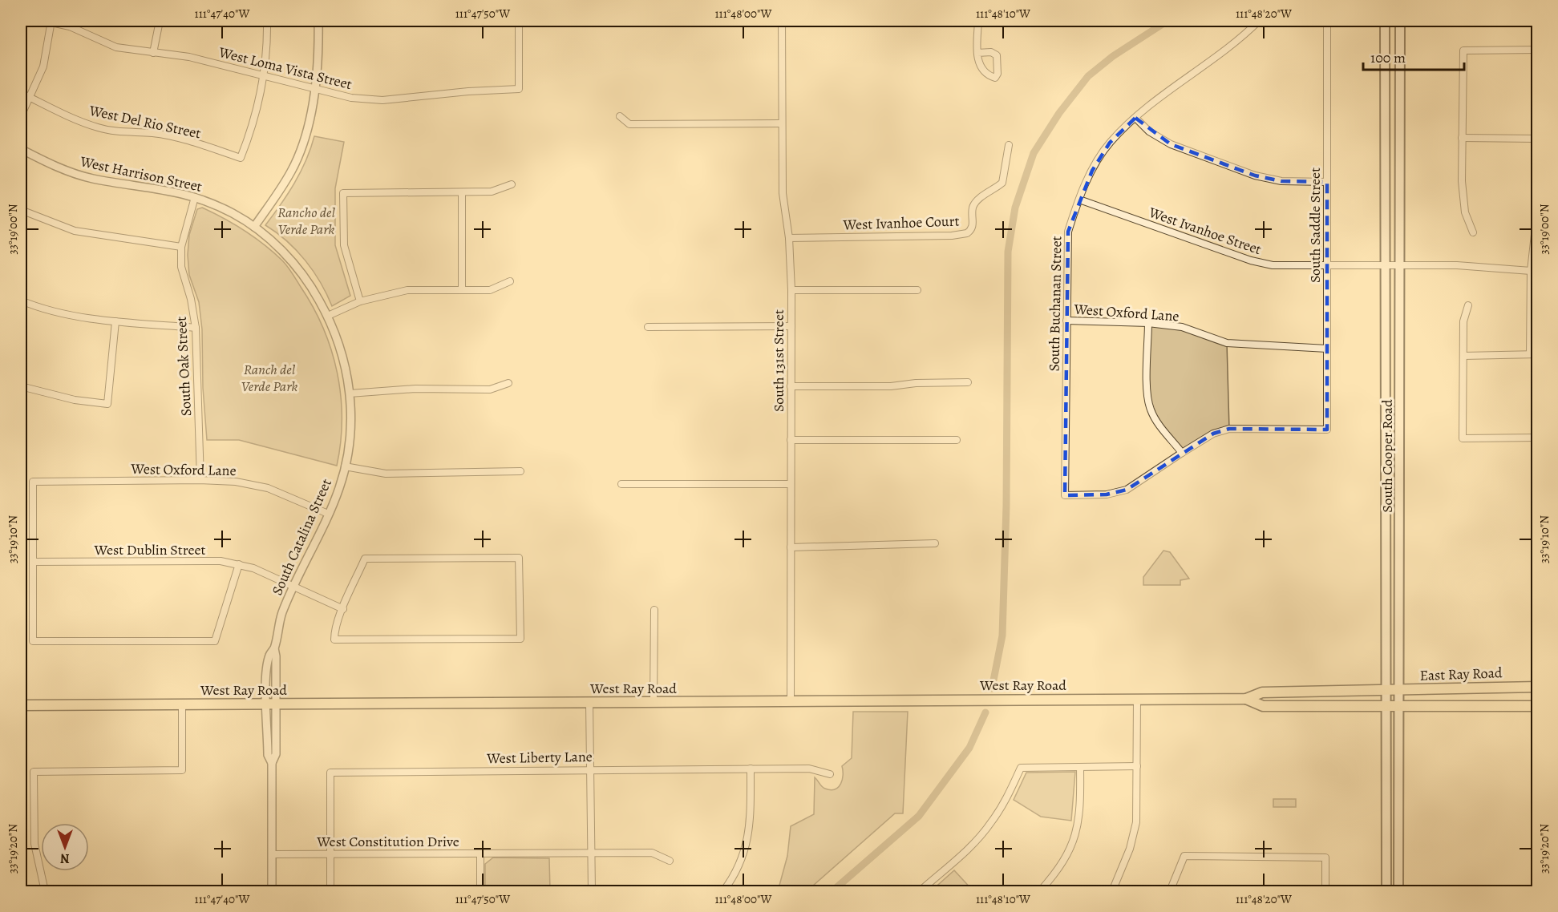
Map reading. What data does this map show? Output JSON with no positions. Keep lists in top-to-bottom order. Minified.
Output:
{"streets":{"main road":["South Cooper Road","East Ray Road","West Ray Road"],"street":["West Loma Vista Street","West Del Rio Street","West Harrison Street","West Ivanhoe Court","South Saddle Street","West Ivanhoe Street","South Buchanan Street","West Oxford Lane","South 131st Street","South Oak Street","South Catalina Street","West Dublin Street","West Liberty Lane","West Constitution Drive"]},"crossings":[["West Loma Vista Street","West Del Rio Street"],["West Harrison Street","South Oak Street"],["West Harrison Street","South Catalina Street"],["West Ivanhoe Court","South 131st Street"],["South Saddle Street","West Ivanhoe Street"],["South Saddle Street","South Buchanan Street"],["South Saddle Street","West Oxford Lane"],["West Ivanhoe Street","South Buchanan Street"],["West Ivanhoe Street","South Cooper Road"],["South Buchanan Street","West Oxford Lane"],["West Oxford Lane","South Oak Street"],["West Oxford Lane","South Catalina Street"],["West Oxford Lane","West Dublin Street"],["South 131st Street","West Ray Road"],["South Cooper Road","East Ray Road"],["South Cooper Road","West Ray Road"],["South Catalina Street","West Dublin Street"],["South Catalina Street","West Ray Road"],["South Catalina Street","West Constitution Drive"],["East Ray Road","West Ray Road"],["West Liberty Lane","West Constitution Drive"]],"parks":["Rancho del Verde Park","Ranch del Verde Park"],"scale_bar":"100 m","north":"bottom","coordinates":["111°47'40\"W","111°47'50\"W","111°48'00\"W","111°48'10\"W","111°48'20\"W","33°19'00\"N","33°19'10\"N","33°19'20\"N"]}
